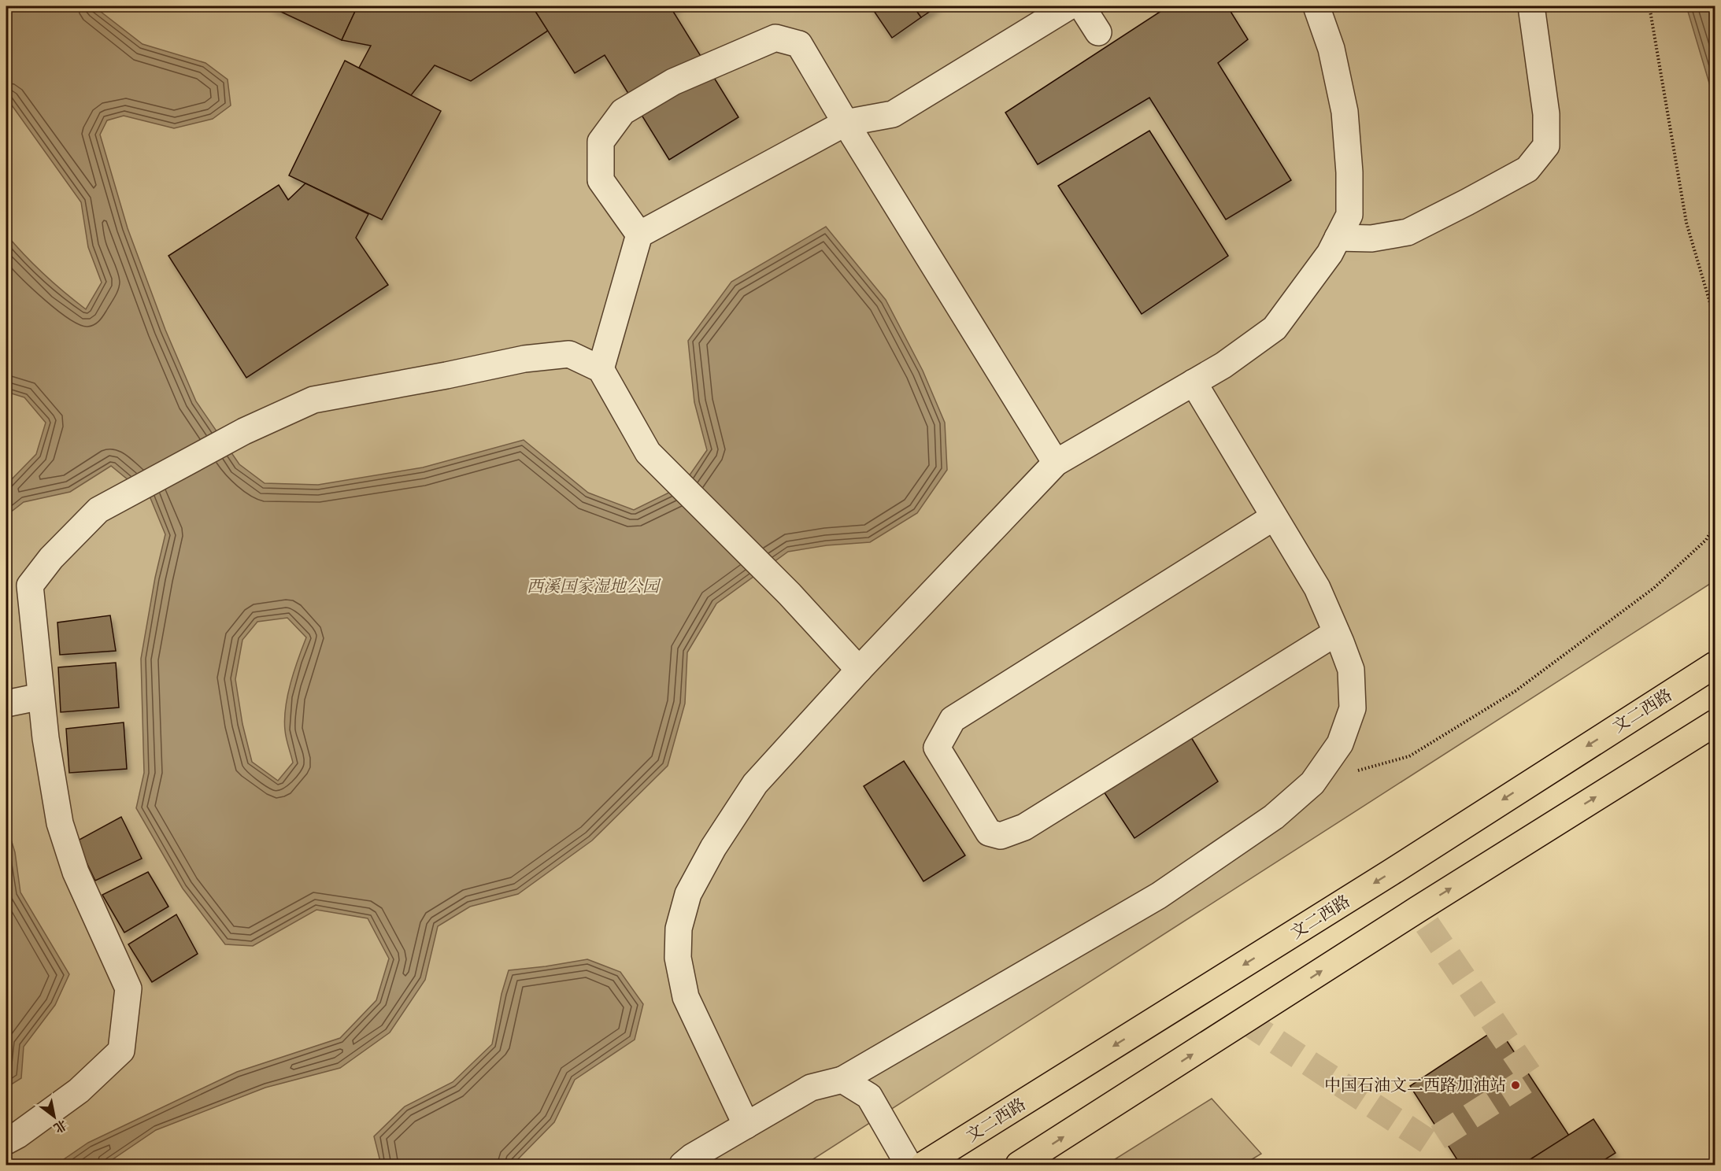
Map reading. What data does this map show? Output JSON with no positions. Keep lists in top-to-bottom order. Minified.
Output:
{"streets":{"main road":["文二西路"]},"parks":["西溪国家湿地公园"],"places":["中国石油文二西路加油站"],"north":"bottom right"}
